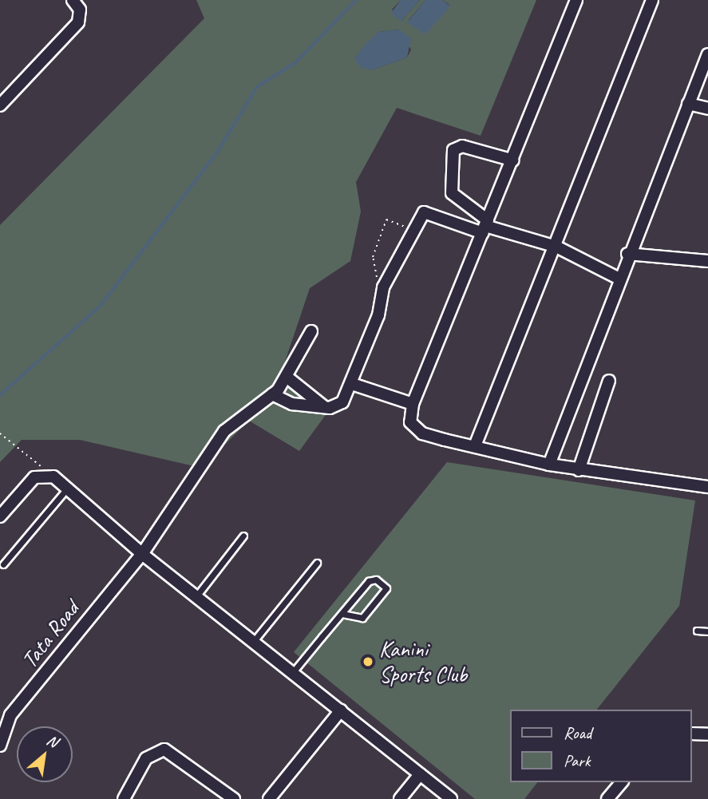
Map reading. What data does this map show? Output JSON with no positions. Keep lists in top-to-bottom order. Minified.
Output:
{"streets":{"street":["Tata Road"]},"places":["Kanini Sports Club"],"legend":["Road","Park"],"north":"top right"}
